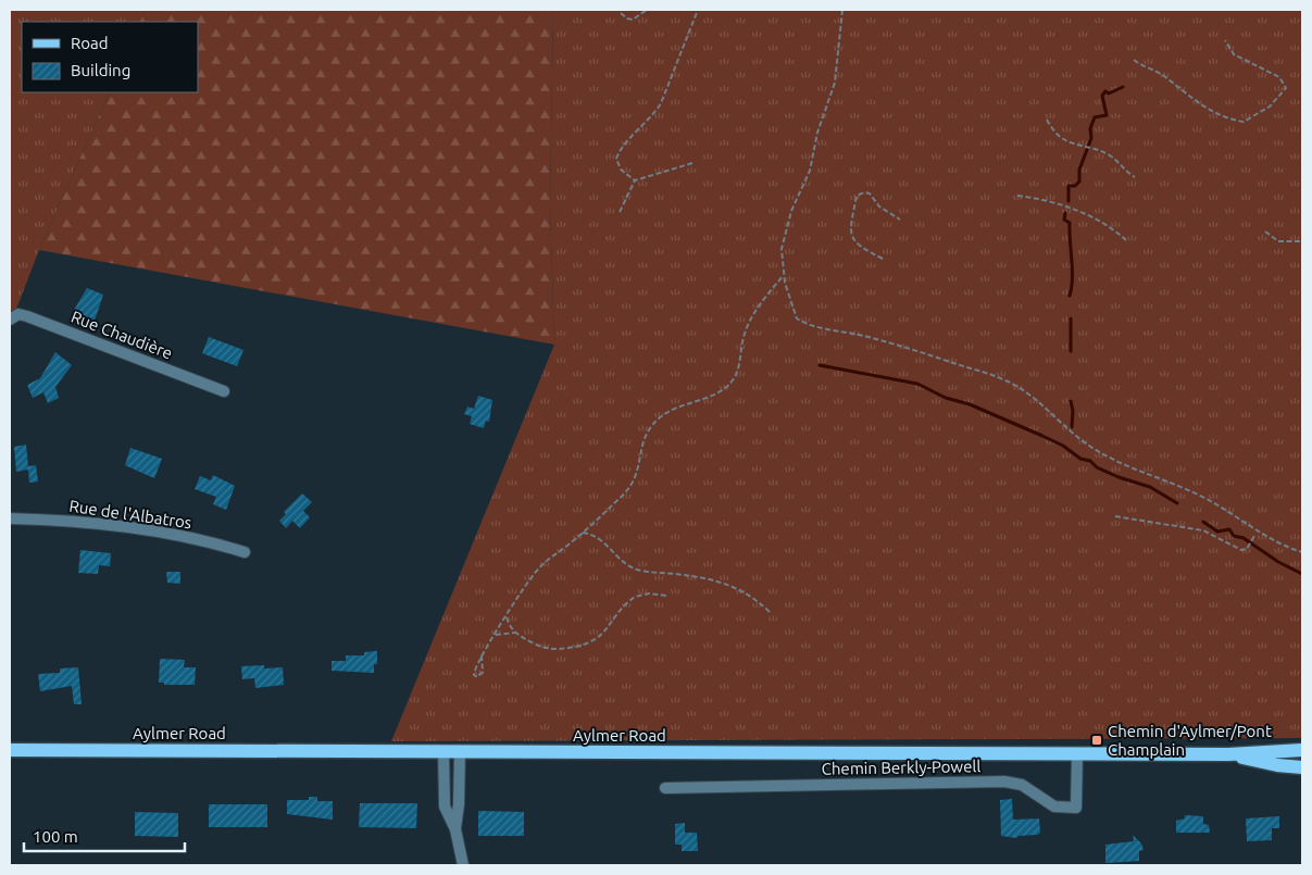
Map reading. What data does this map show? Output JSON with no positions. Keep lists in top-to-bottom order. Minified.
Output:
{"streets":{"main road":["Aylmer Road"],"street":["Rue Chaudière","Rue de l'Albatros","Chemin Berkly-Powell"]},"crossings":[["Aylmer Road","Chemin Berkly-Powell"]],"places":{"transit":["Chemin d'Aylmer/Pont Champlain"]},"legend":["Road","Building"],"scale_bar":"100 m"}
